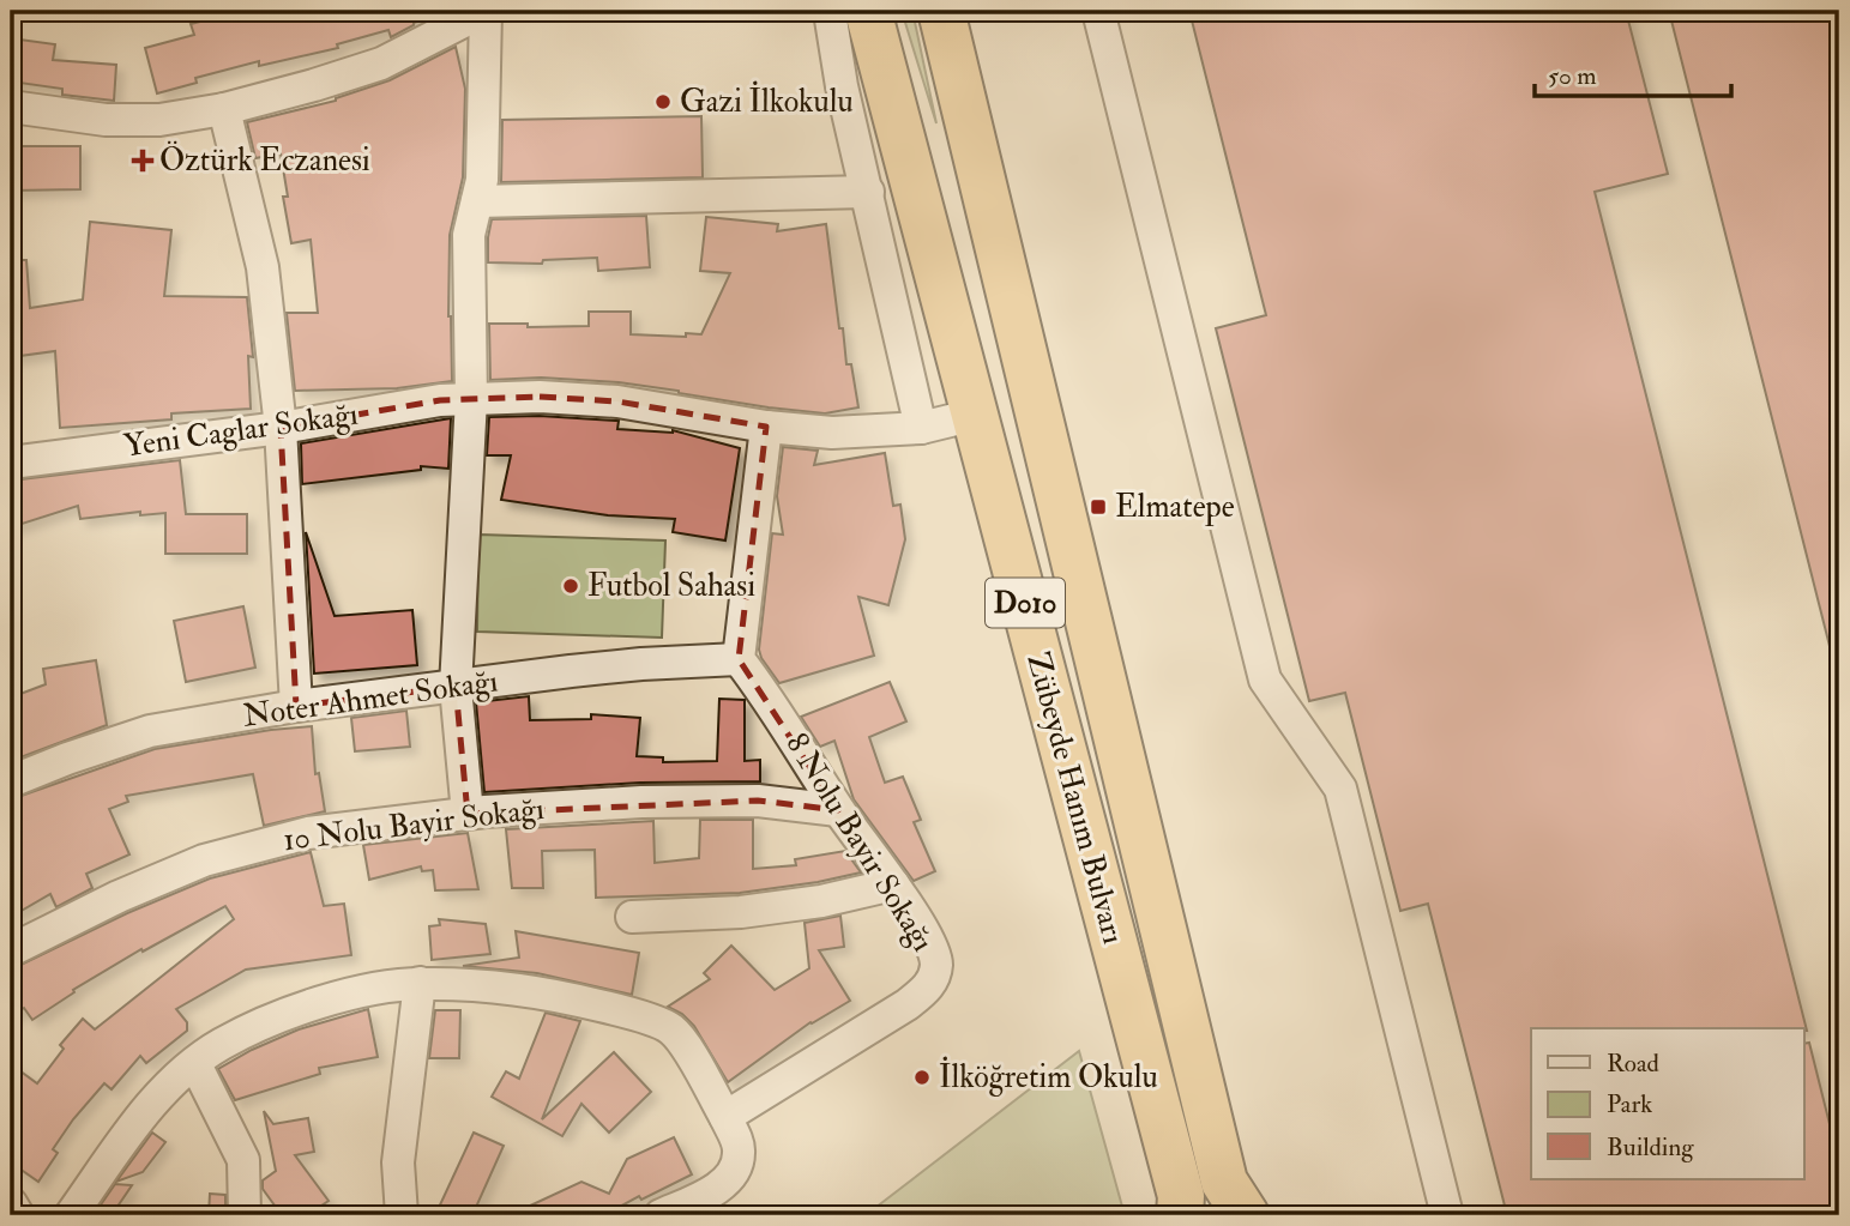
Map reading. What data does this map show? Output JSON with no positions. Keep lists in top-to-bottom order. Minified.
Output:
{"streets":{"highway":["D010","Zübeyde Hanım Bulvarı"],"street":["Yeni Caglar Sokağı","Noter Ahmet Sokağı","10 Nolu Bayir Sokağı","8 Nolu Bayir Sokağı"]},"crossings":[["Yeni Caglar Sokağı","Zübeyde Hanım Bulvarı"],["Noter Ahmet Sokağı","8 Nolu Bayir Sokağı"],["10 Nolu Bayir Sokağı","8 Nolu Bayir Sokağı"]],"places":{"other":["Gazi İlkokulu","Futbol Sahasi","İlköğretim Okulu"],"health":["Öztürk Eczanesi"],"transit":["Elmatepe"]},"legend":["Road","Park","Building"],"scale_bar":"50 m"}
